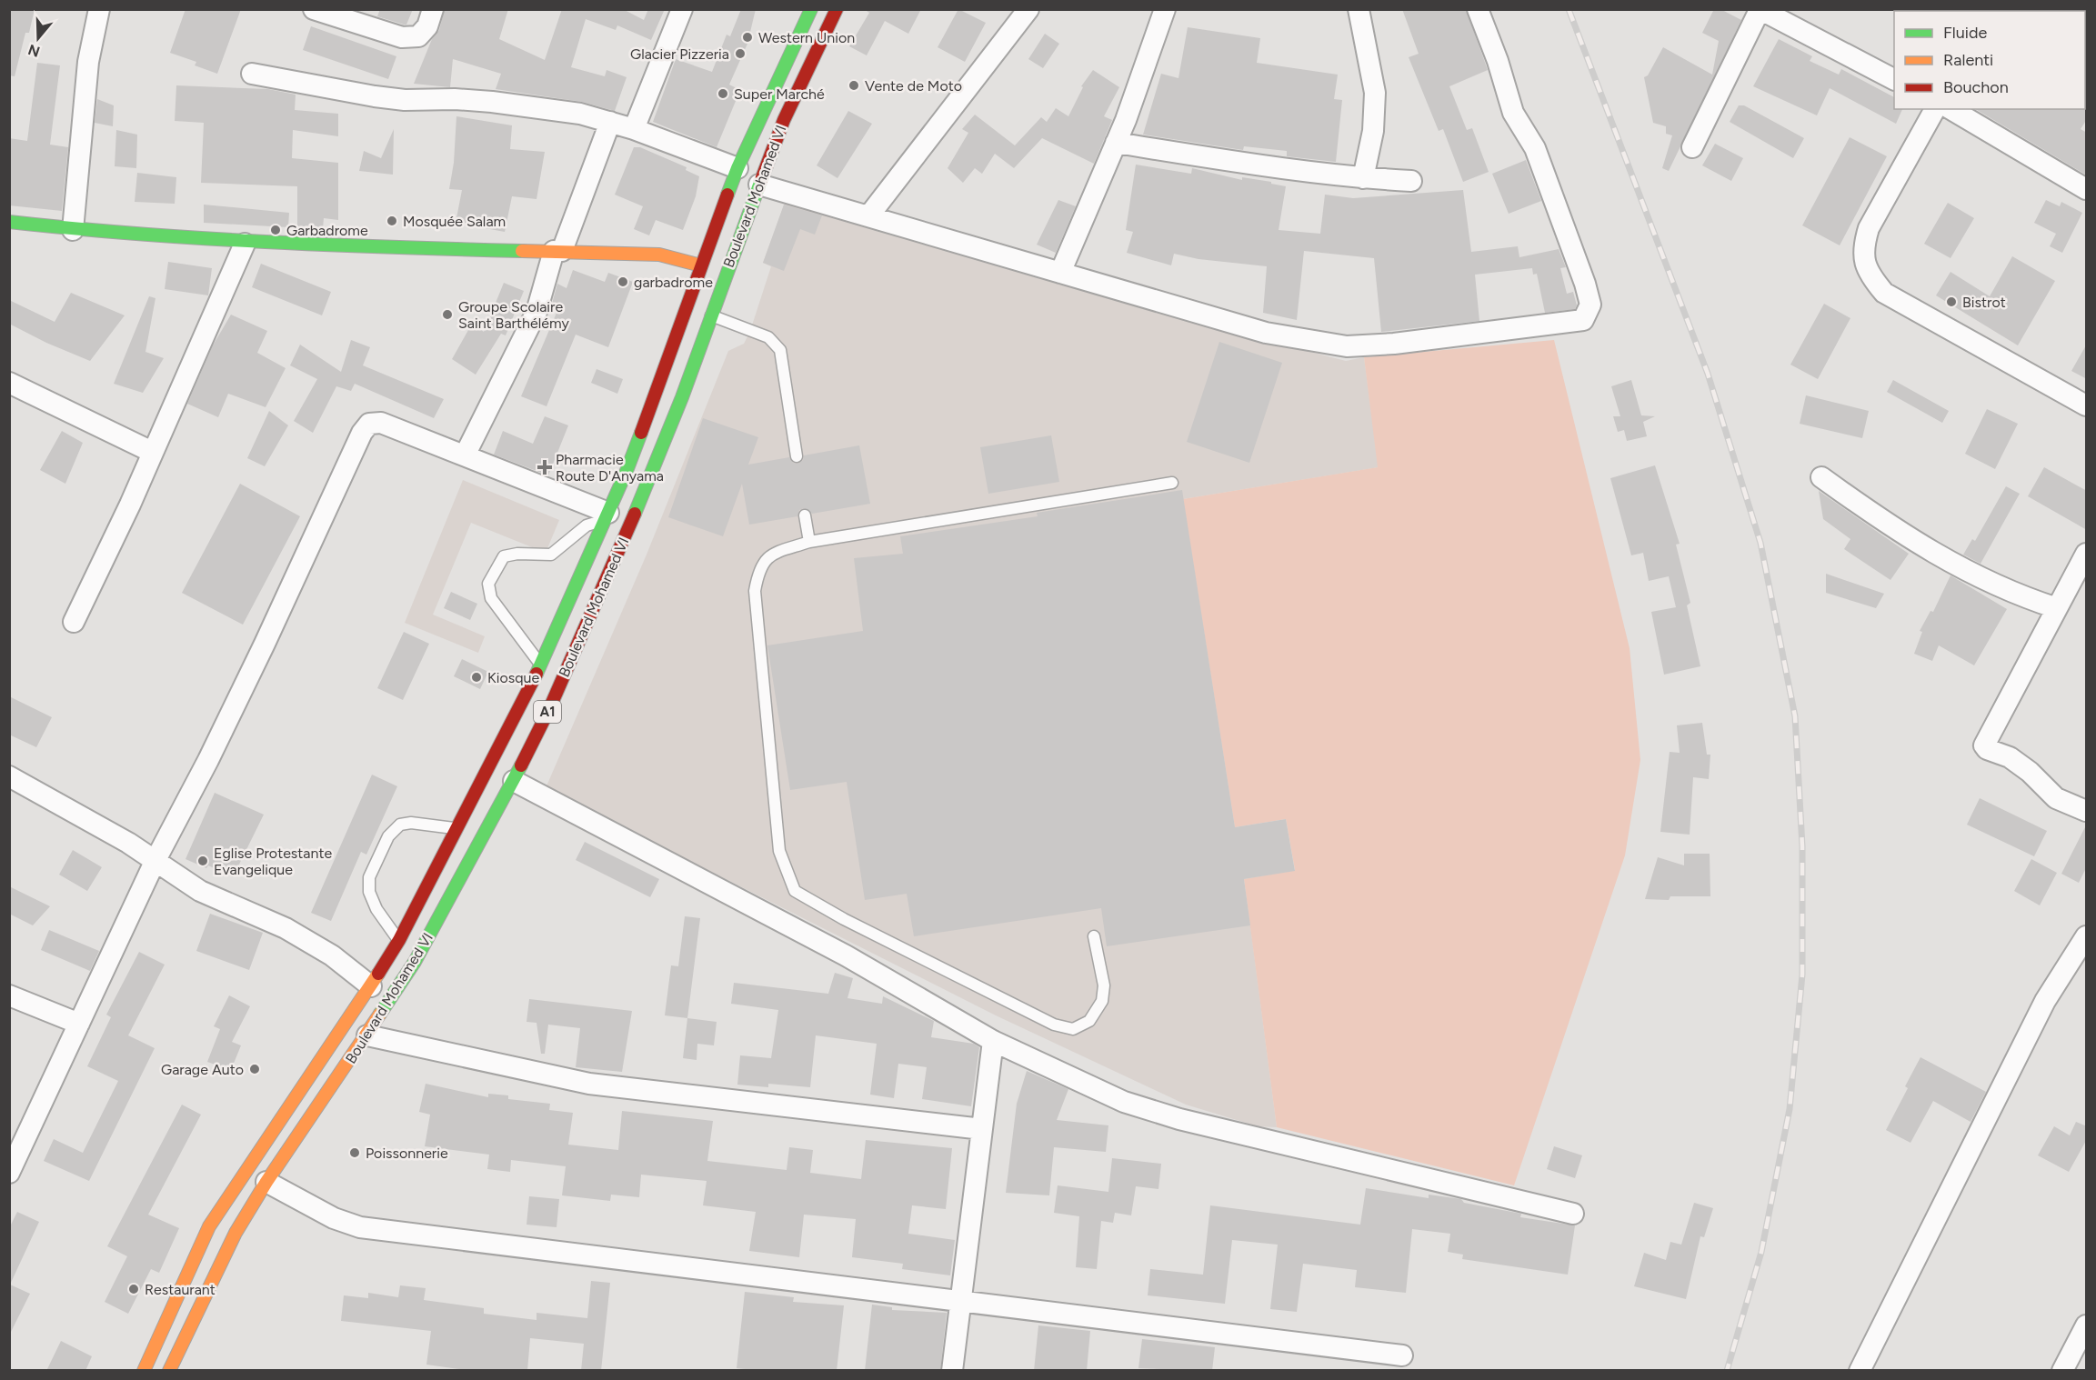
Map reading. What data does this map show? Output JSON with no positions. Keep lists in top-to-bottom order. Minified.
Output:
{"streets":{"main road":["Boulevard Mohamed VI","A1"]},"places":{"other":["Western Union","Glacier Pizzeria","Vente de Moto","Super Marché","Mosquée Salam","Garbadrome","garbadrome","Bistrot","Groupe Scolaire Saint Barthélémy","Kiosque","Eglise Protestante Evangelique","Garage Auto","Poissonnerie","Restaurant"],"health":["Pharmacie Route D'Anyama"]},"legend":["Fluide","Ralenti","Bouchon"],"north":"bottom"}
